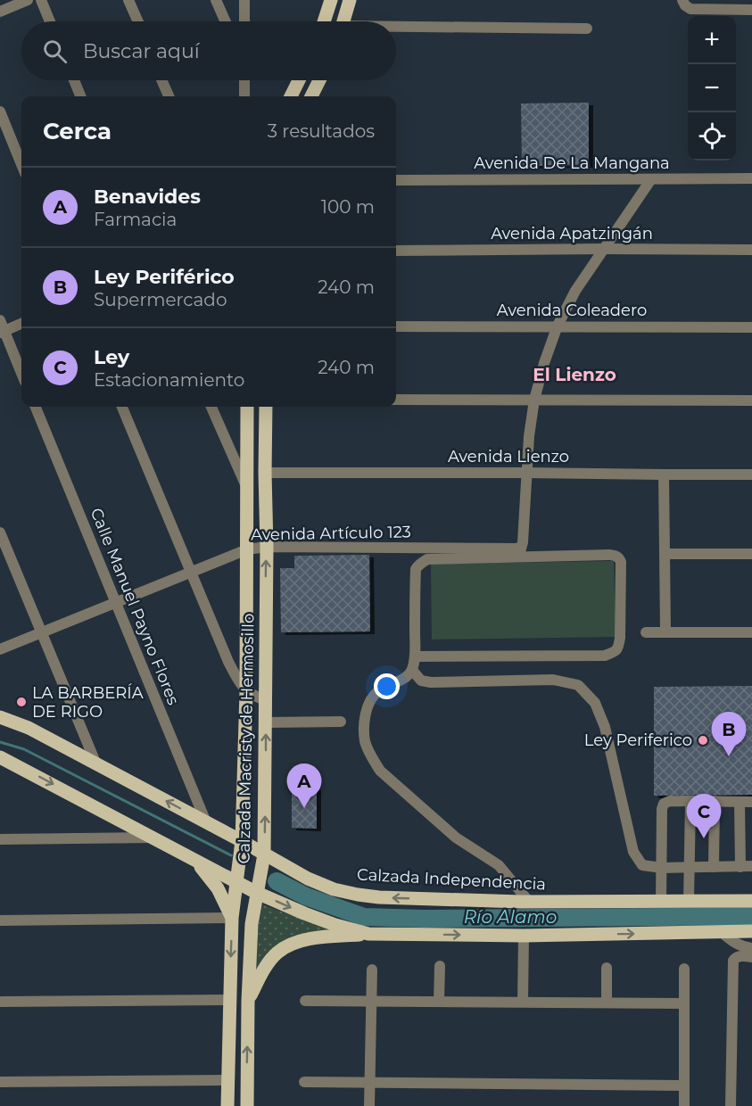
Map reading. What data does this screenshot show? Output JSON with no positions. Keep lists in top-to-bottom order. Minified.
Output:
{"streets":{"main road":["Calzada Macristy de Hermosillo","Calzada Independencia"],"street":["Avenida De La Mangana","Avenida Apatzingán","Avenida Coleadero","Avenida Lienzo","Avenida Artículo 123","Calle Manuel Payno Flores"]},"crossings":[["Avenida Lienzo","Calzada Macristy de Hermosillo"],["Avenida Artículo 123","Calle Manuel Payno Flores"],["Avenida Artículo 123","Calzada Macristy de Hermosillo"],["Calle Manuel Payno Flores","Calzada Independencia"],["Calzada Macristy de Hermosillo","Calzada Independencia"]],"districts":["El Lienzo"],"water":["Río Alamo"],"places":["LA BARBERÍA DE RIGO","Ley Periferico"],"page":{"map_buttons":["+","−"],"search":"Buscar aquí","heading":["Cerca","3 resultados"],"list":[{"mark":"A","name":"Benavides","note":"Farmacia","value":"100 m"},{"mark":"B","name":"Ley Periférico","note":"Supermercado","value":"240 m"},{"mark":"C","name":"Ley","note":"Estacionamiento","value":"240 m"}],"pins":["B","A","C"]}}
